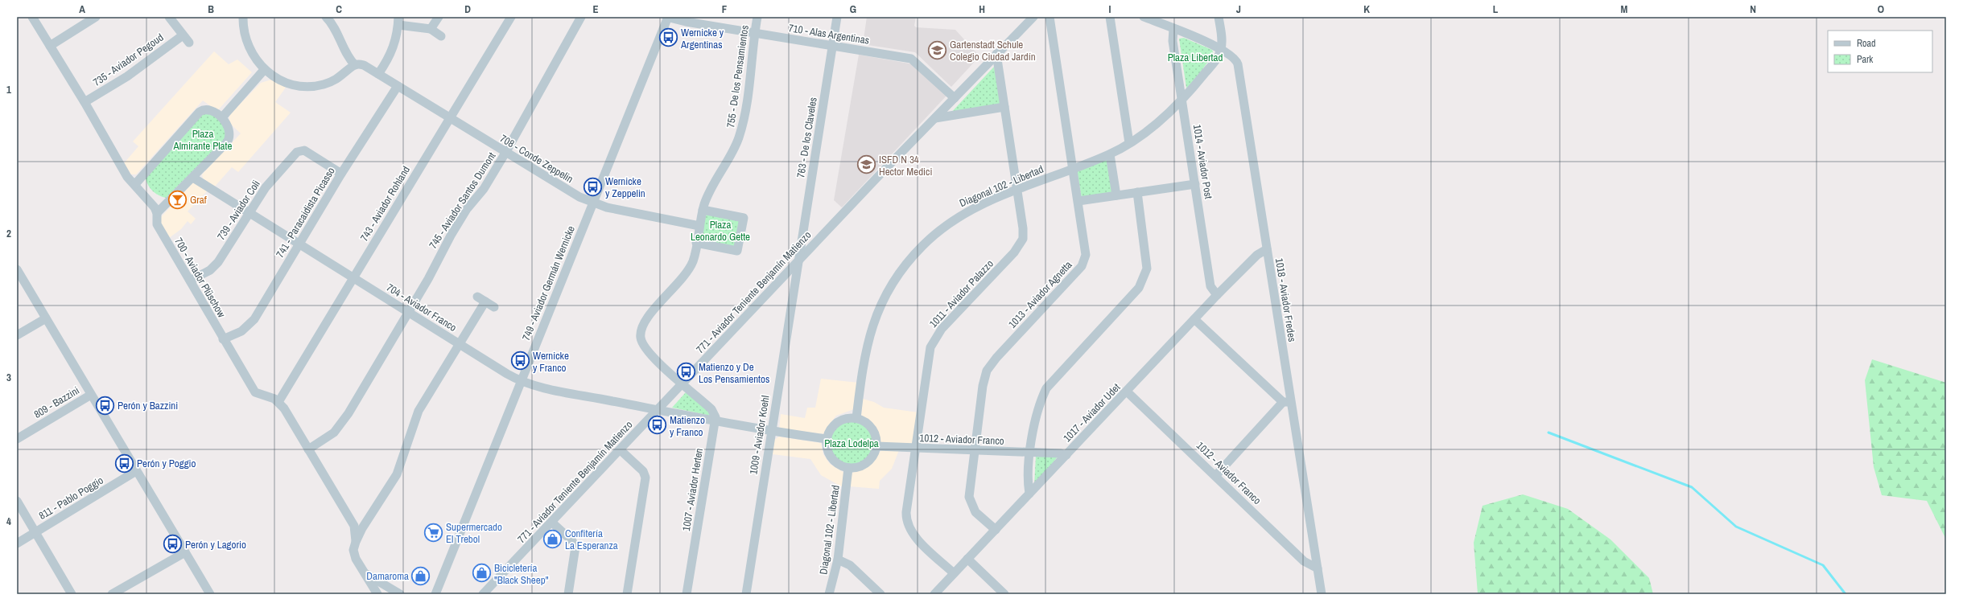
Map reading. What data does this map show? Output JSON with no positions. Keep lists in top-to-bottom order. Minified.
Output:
{"streets":{"street":["710 - Alas Argentinas","735 - Aviador Pegoud","755 - De los Pensamientos","763 - De los Claveles","708 - Conde Zeppelin","1014 - Aviador Post","Diagonal 102 - Libertad","745 - Aviador Santos Dumont","743 - Aviador Rohland","739 - Aviador Coli","741 - Paracaidista Picasso","700 - Aviador Plüschow","749 - Aviador Germán Wernicke","771 - Aviador Teniente Benjamín Matienzo","1011 - Aviador Palazzo","1013 - Aviador Agnetta","1018 - Aviador Fredes","704 - Aviador Franco","809 - Bazzini","1017 - Aviador Udet","1009 - Aviador Koehl","1012 - Aviador Franco","1007 - Aviador Herten","811 - Pablo Poggio"]},"crossings":[["710 - Alas Argentinas","755 - De los Pensamientos"],["710 - Alas Argentinas","763 - De los Claveles"],["710 - Alas Argentinas","749 - Aviador Germán Wernicke"],["710 - Alas Argentinas","771 - Aviador Teniente Benjamín Matienzo"],["735 - Aviador Pegoud","700 - Aviador Plüschow"],["755 - De los Pensamientos","708 - Conde Zeppelin"],["755 - De los Pensamientos","771 - Aviador Teniente Benjamín Matienzo"],["763 - De los Claveles","771 - Aviador Teniente Benjamín Matienzo"],["763 - De los Claveles","1009 - Aviador Koehl"],["708 - Conde Zeppelin","745 - Aviador Santos Dumont"],["708 - Conde Zeppelin","743 - Aviador Rohland"],["708 - Conde Zeppelin","741 - Paracaidista Picasso"],["708 - Conde Zeppelin","749 - Aviador Germán Wernicke"],["1014 - Aviador Post","Diagonal 102 - Libertad"],["1014 - Aviador Post","1018 - Aviador Fredes"],["1014 - Aviador Post","1017 - Aviador Udet"],["Diagonal 102 - Libertad","1011 - Aviador Palazzo"],["Diagonal 102 - Libertad","1013 - Aviador Agnetta"],["Diagonal 102 - Libertad","1018 - Aviador Fredes"],["Diagonal 102 - Libertad","1012 - Aviador Franco"],["745 - Aviador Santos Dumont","704 - Aviador Franco"],["743 - Aviador Rohland","700 - Aviador Plüschow"],["743 - Aviador Rohland","704 - Aviador Franco"],["739 - Aviador Coli","741 - Paracaidista Picasso"],["739 - Aviador Coli","700 - Aviador Plüschow"],["739 - Aviador Coli","704 - Aviador Franco"],["741 - Paracaidista Picasso","700 - Aviador Plüschow"],["741 - Paracaidista Picasso","704 - Aviador Franco"],["749 - Aviador Germán Wernicke","704 - Aviador Franco"],["771 - Aviador Teniente Benjamín Matienzo","1011 - Aviador Palazzo"],["771 - Aviador Teniente Benjamín Matienzo","704 - Aviador Franco"],["771 - Aviador Teniente Benjamín Matienzo","1009 - Aviador Koehl"],["1011 - Aviador Palazzo","1017 - Aviador Udet"],["1011 - Aviador Palazzo","1012 - Aviador Franco"],["1013 - Aviador Agnetta","1017 - Aviador Udet"],["1013 - Aviador Agnetta","1012 - Aviador Franco"],["1018 - Aviador Fredes","1017 - Aviador Udet"],["1018 - Aviador Fredes","1012 - Aviador Franco"],["1017 - Aviador Udet","1012 - Aviador Franco"]],"parks":["Plaza Libertad","Plaza Almirante Plate","Plaza Leonardo Gette","Plaza Lodelpa"],"places":{"bus stop":["Wernicke y Argentinas","Wernicke y Zeppelin","Wernicke y Franco","Matienzo y De Los Pensamientos","Perón y Bazzini","Matienzo y Franco","Perón y Poggio","Perón y Lagorio"],"school or university":["Gartenstadt Schule Colegio Ciudad Jardín","ISFD N 34 Hector Medici"],"bar":["Graf"],"supermarket":["Supermercado El Trebol"],"shop":["Confitería La Esperanza","Bicicletería \"Black Sheep\"","Damaroma"]},"legend":["Road","Park"],"grid":{"columns":["A","B","C","D","E","F","G","H","I","J","K","L","M","N","O"],"rows":["1","2","3","4"]}}
